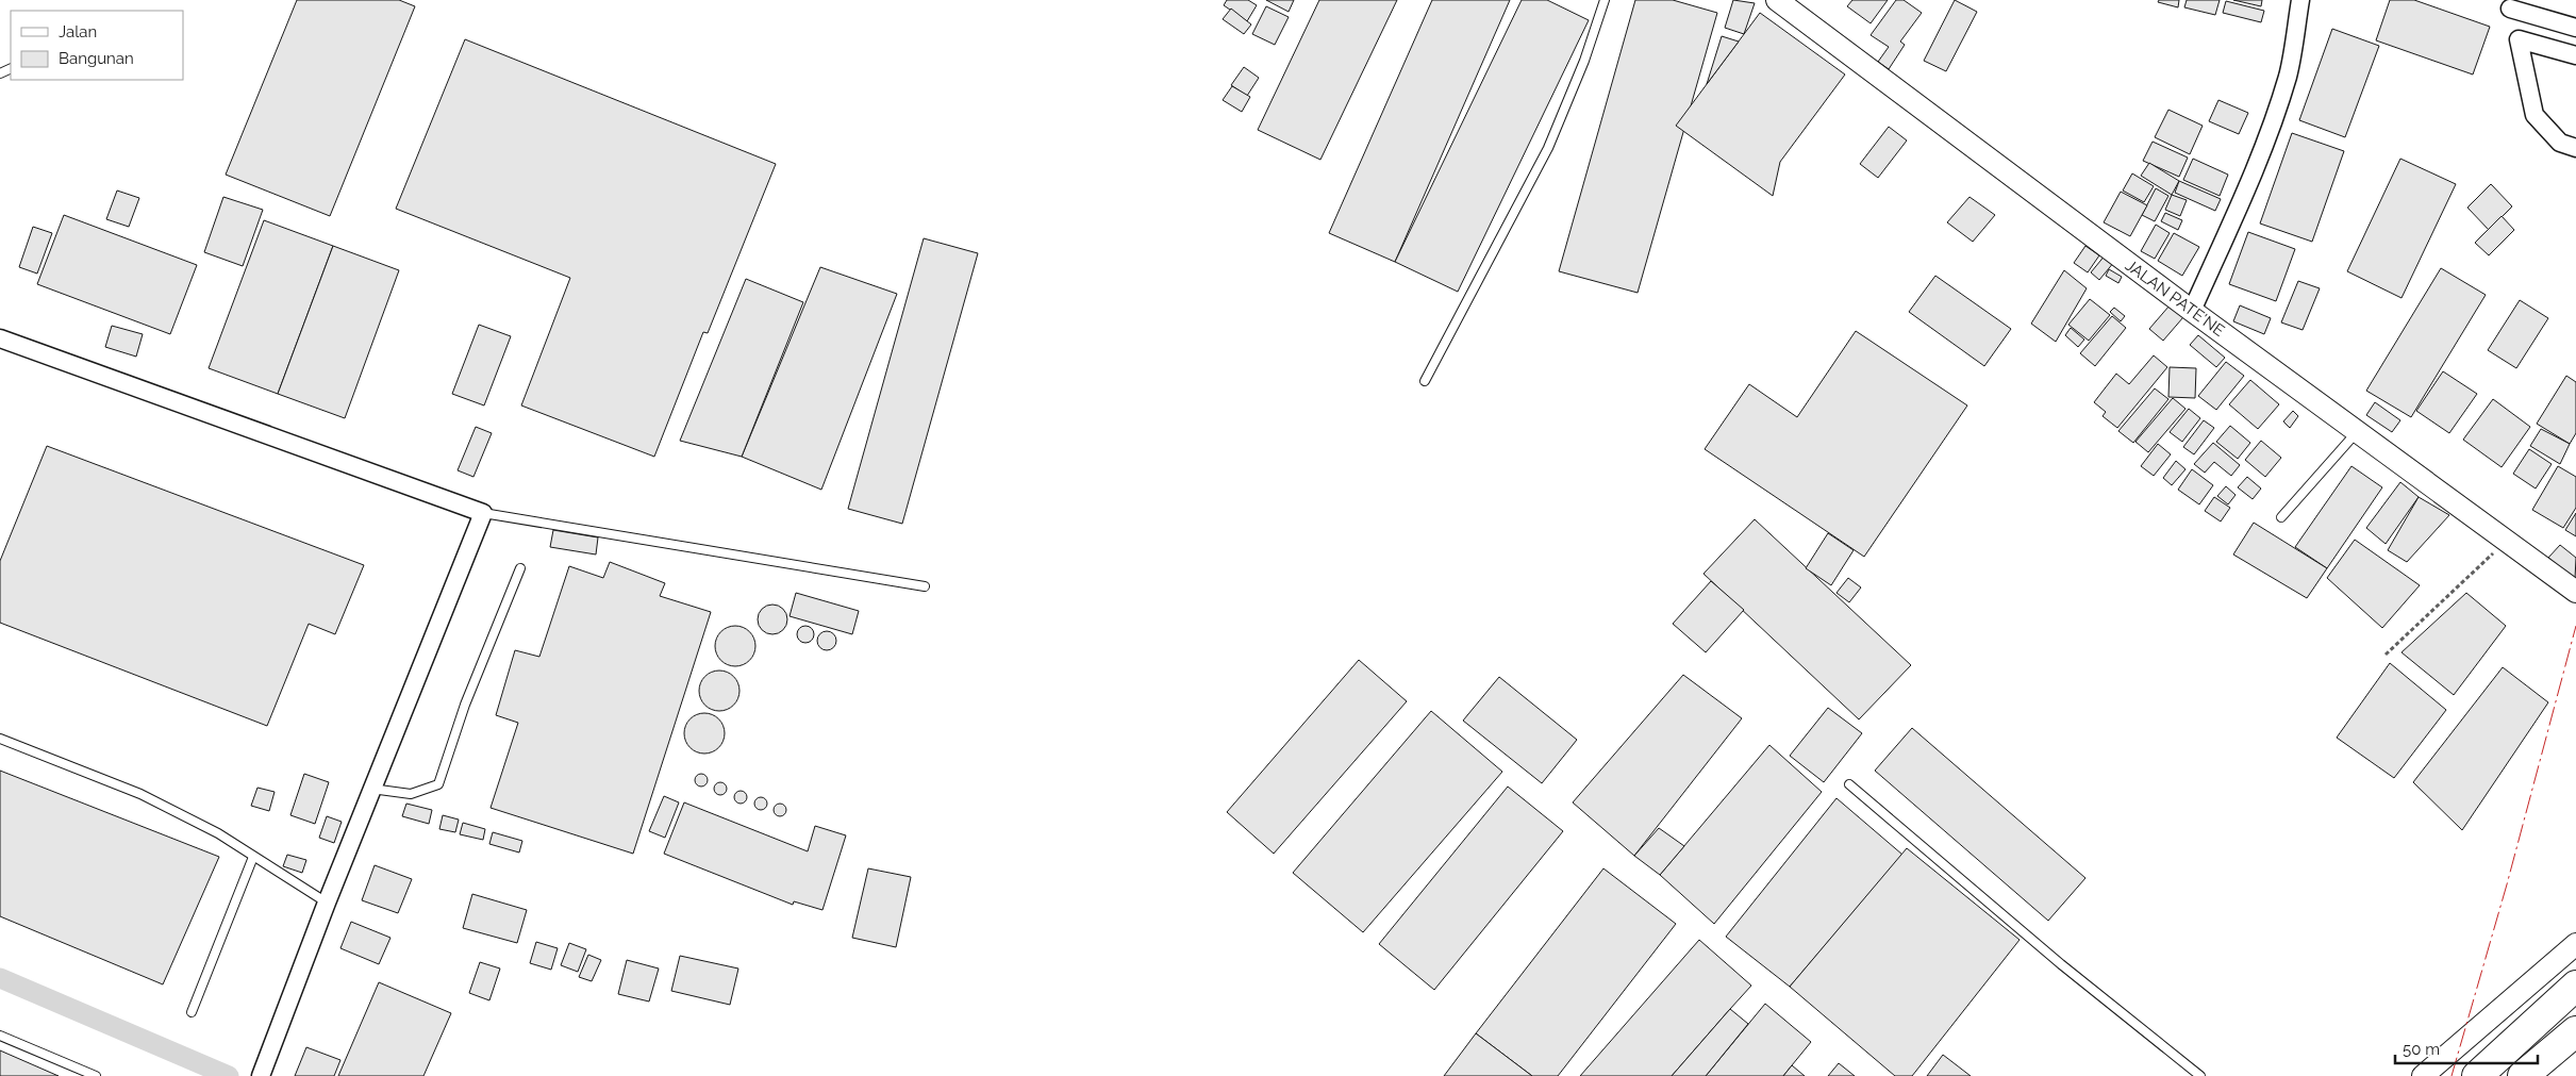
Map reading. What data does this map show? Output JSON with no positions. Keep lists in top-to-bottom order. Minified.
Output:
{"streets":{"street":["JALAN PATE'NE"]},"legend":["Jalan","Bangunan"],"scale_bar":"50 m"}
